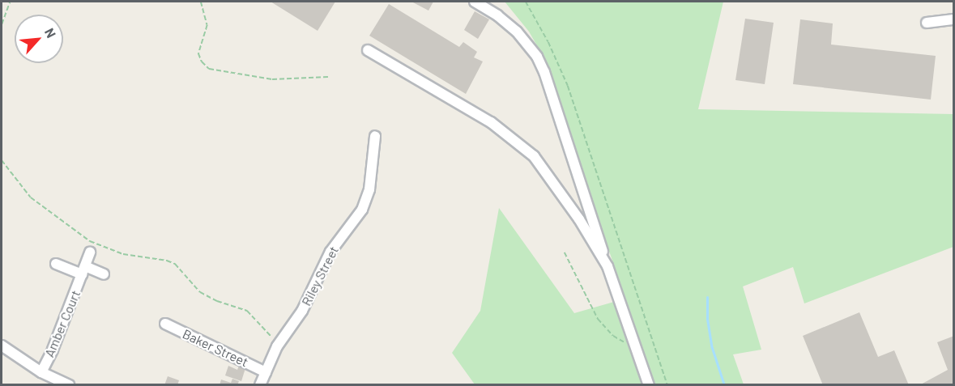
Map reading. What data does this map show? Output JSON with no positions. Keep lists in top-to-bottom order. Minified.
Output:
{"streets":{"street":["Riley Street","Amber Court","Baker Street"]},"crossings":[["Riley Street","Baker Street"]],"north":"top right"}
